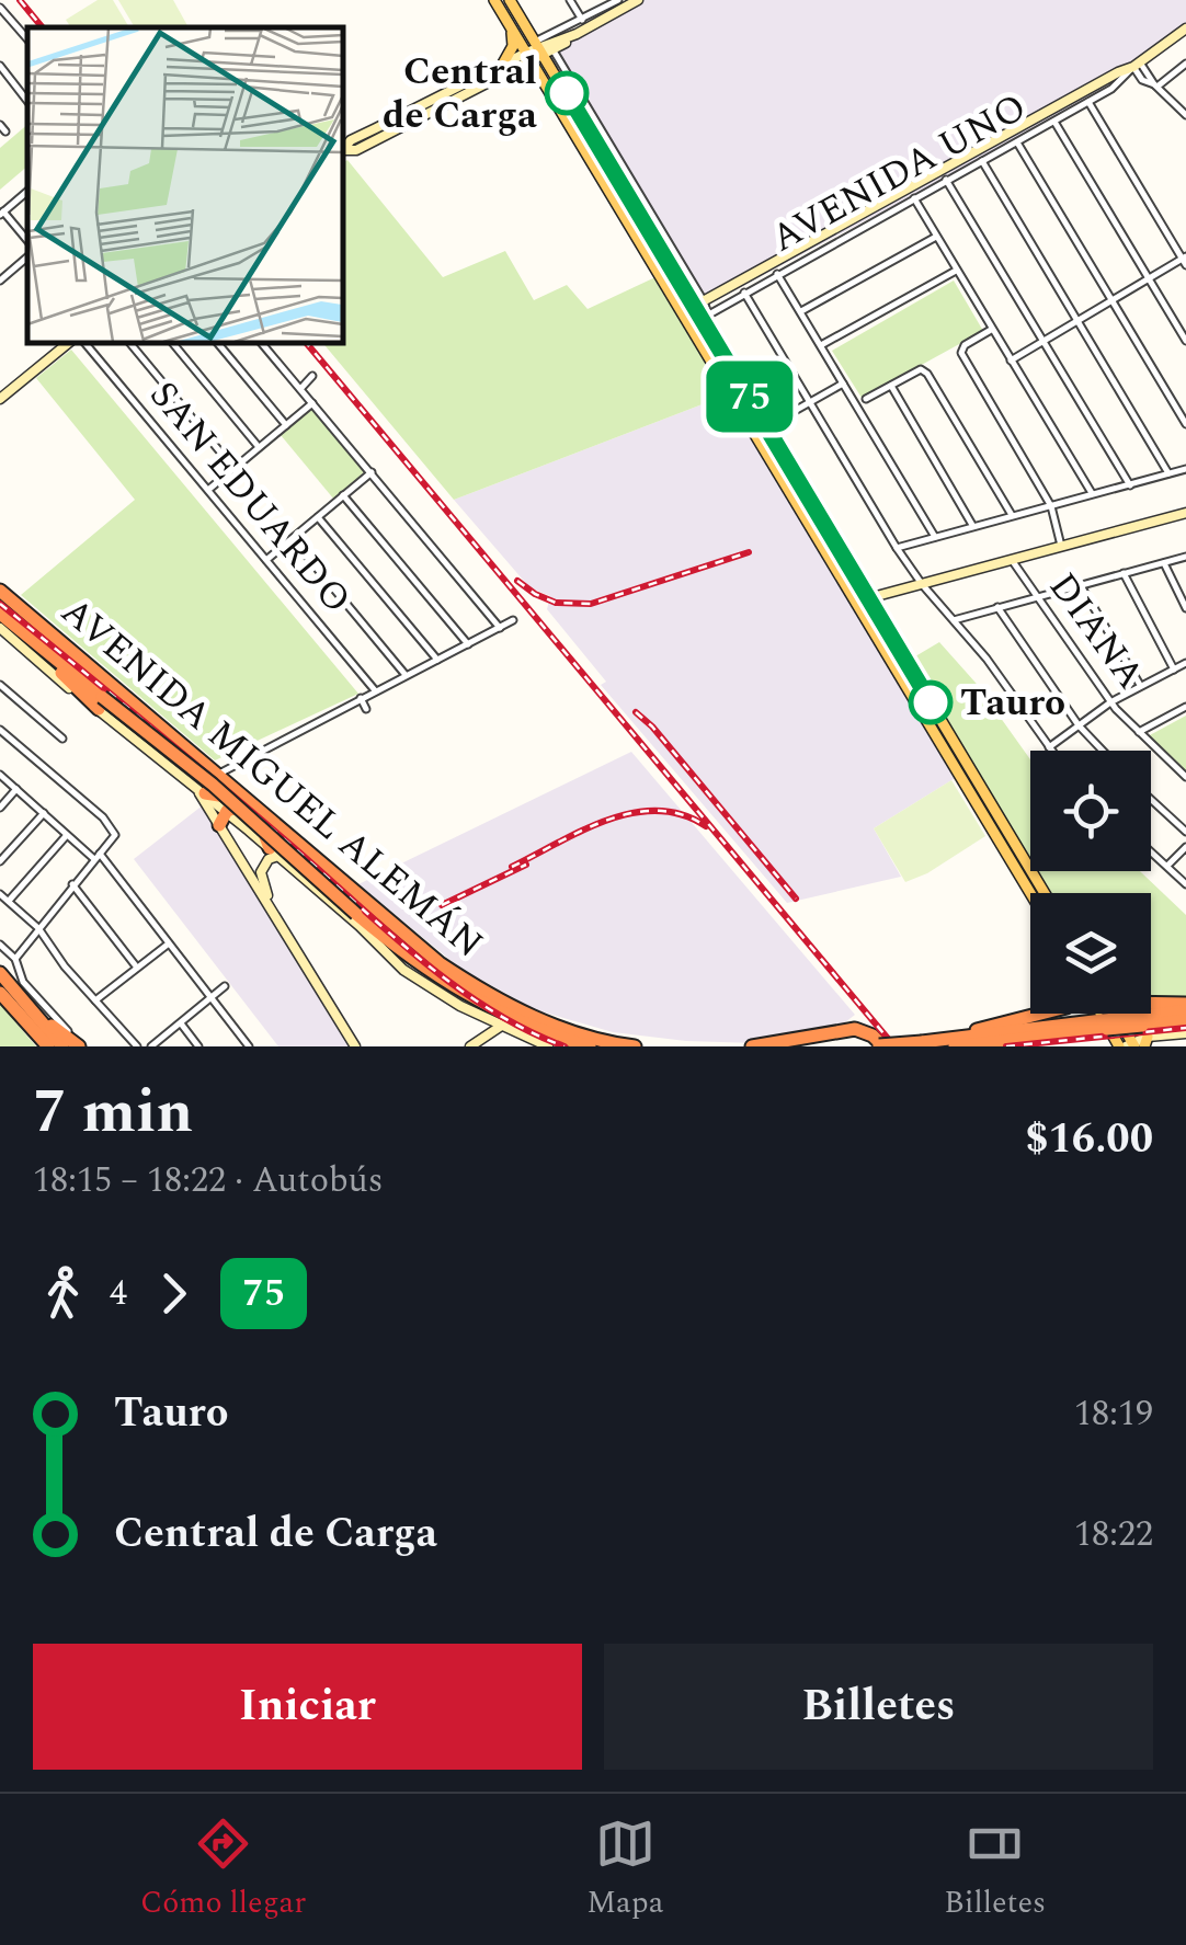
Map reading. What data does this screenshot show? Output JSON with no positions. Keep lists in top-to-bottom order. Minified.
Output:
{"streets":{"highway":["AVENIDA MIGUEL ALEMÁN"],"street":["AVENIDA UNO","SAN EDUARDO","DIANA"]},"places":["Central de Carga","Tauro"],"lines":["bus line 75"],"page":{"on_map":"75","heading":["7 min","18:15 – 18:22 · Autobús","$16.00"],"legs":["4","75"],"list":[{"name":"Tauro","value":"18:19"},{"name":"Central de Carga","value":"18:22"}],"buttons":["Iniciar","Billetes"],"tabs":["Cómo llegar","Mapa","Billetes"]}}
